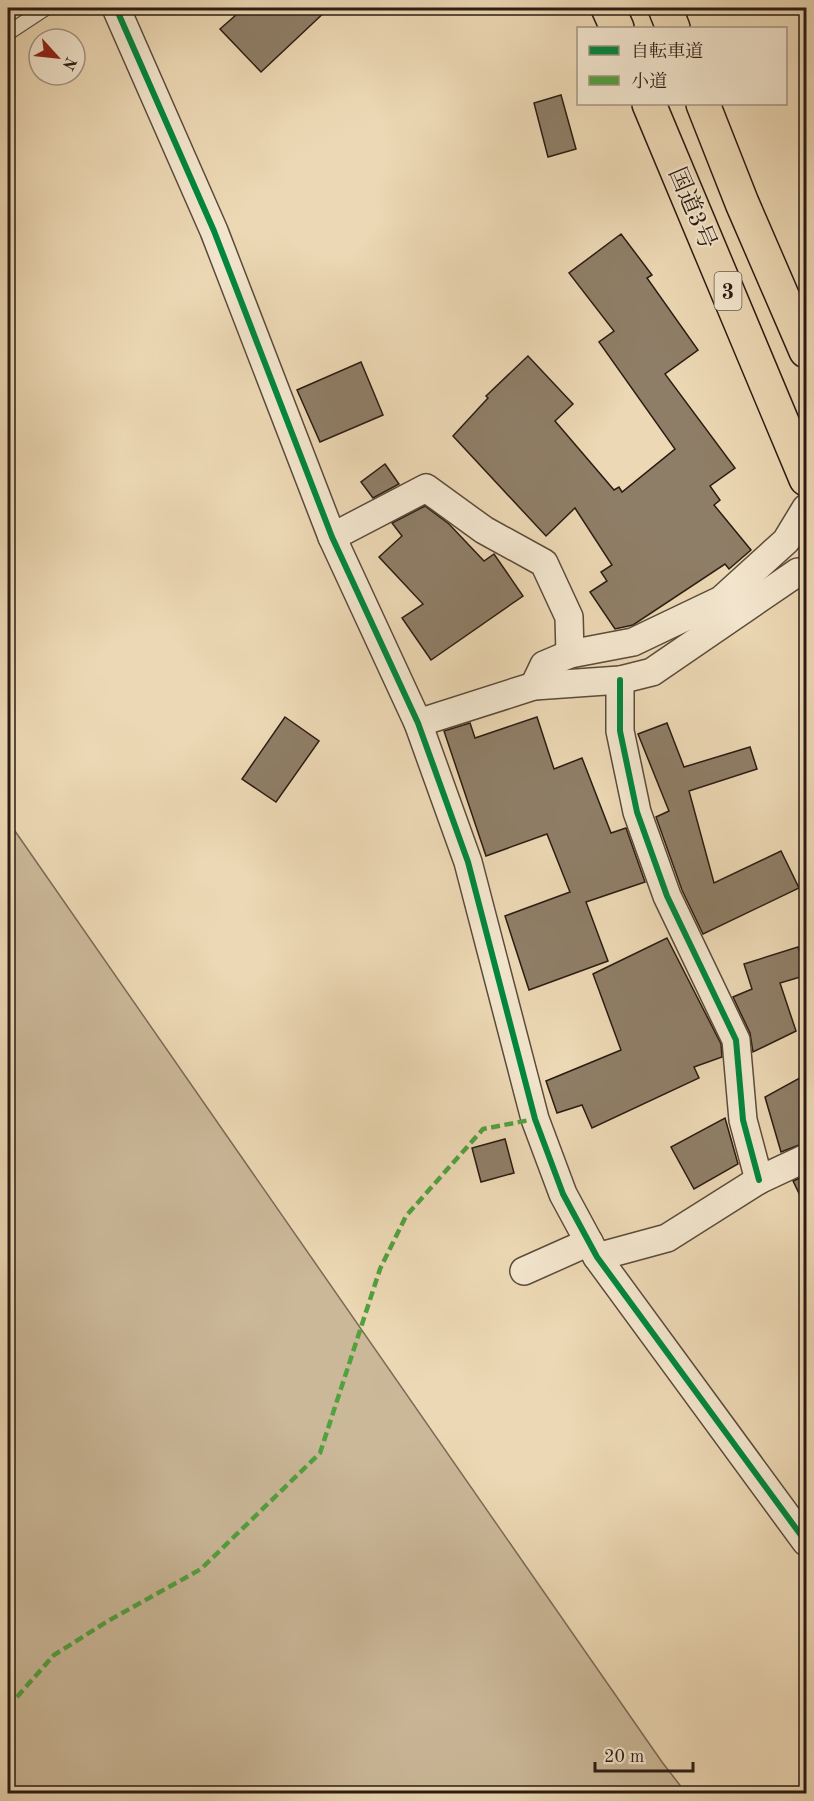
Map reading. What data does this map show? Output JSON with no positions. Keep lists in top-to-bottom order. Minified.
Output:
{"streets":{"highway":["国道3号","3"]},"legend":["自転車道","小道"],"scale_bar":"20 m","north":"bottom right"}
